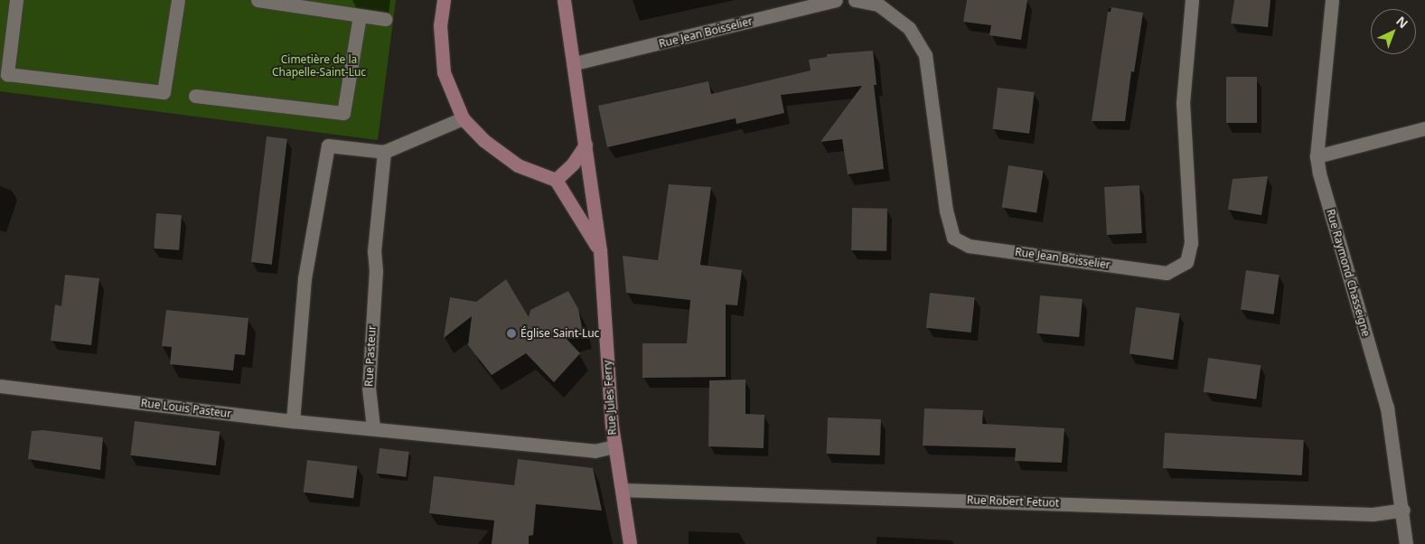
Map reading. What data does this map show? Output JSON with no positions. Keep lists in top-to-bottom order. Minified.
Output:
{"streets":{"street":["Rue Jean Boisselier","Rue Raymond Chasseigne","Rue Pasteur","Rue Jules Ferry","Rue Louis Pasteur","Rue Robert Fetuot"]},"crossings":[["Rue Jean Boisselier","Rue Jules Ferry"],["Rue Raymond Chasseigne","Rue Robert Fetuot"],["Rue Pasteur","Rue Louis Pasteur"],["Rue Jules Ferry","Rue Robert Fetuot"]],"parks":["Cimetière de la Chapelle-Saint-Luc"],"places":["Église Saint-Luc"],"north":"top right"}
